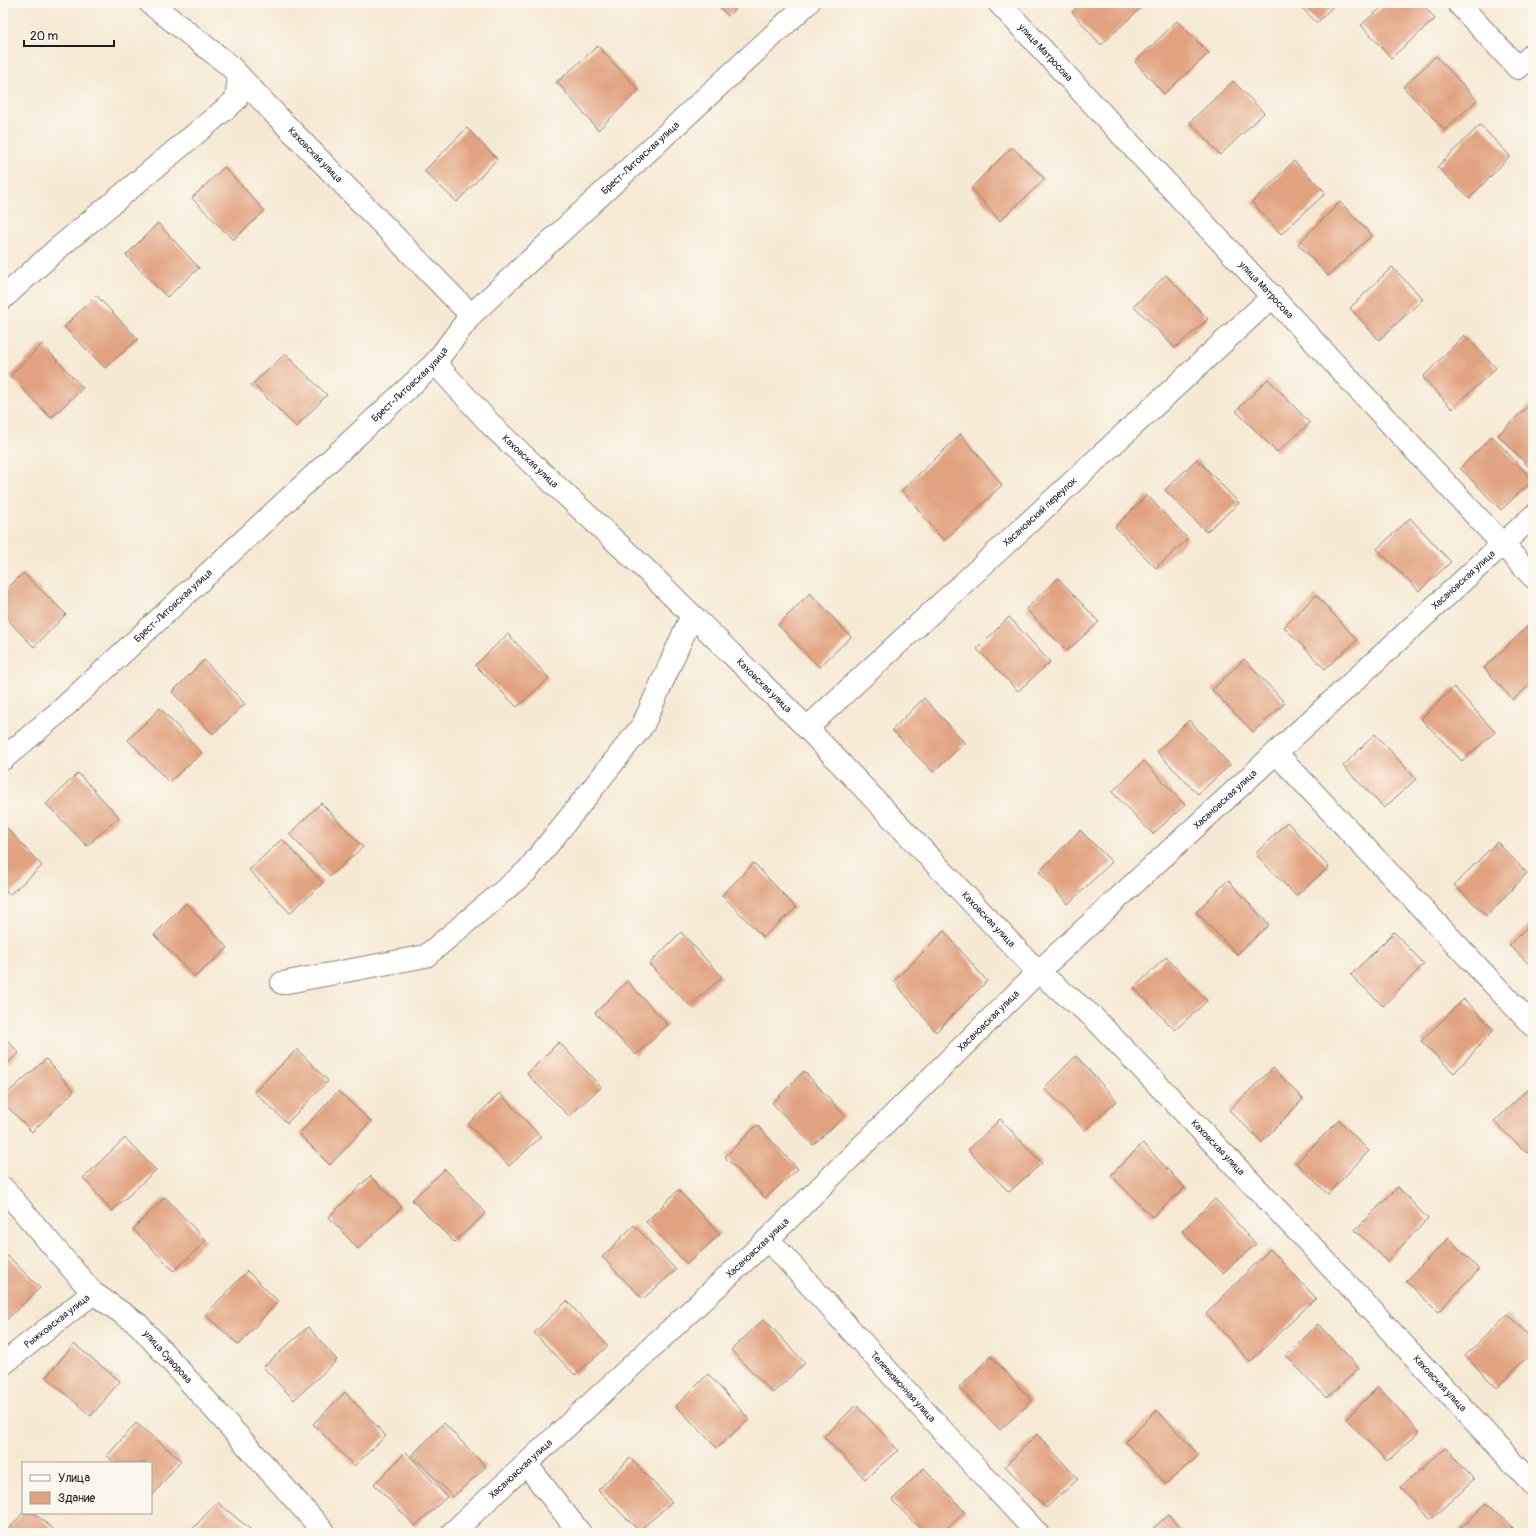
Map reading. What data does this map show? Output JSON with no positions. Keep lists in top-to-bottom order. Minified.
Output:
{"streets":{"street":["улица Матросова","Каховская улица","Брест-Литовская улица","Хасановский переулок","Хасановская улица","Рыжковская улица","улица Суворова","Телевизионная улица"]},"crossings":[["улица Матросова","Хасановский переулок"],["улица Матросова","Хасановская улица"],["Каховская улица","Брест-Литовская улица"],["Каховская улица","Хасановский переулок"],["Каховская улица","Хасановская улица"],["Хасановская улица","Телевизионная улица"],["Рыжковская улица","улица Суворова"]],"legend":["Улица","Здание"],"scale_bar":"20 m"}
